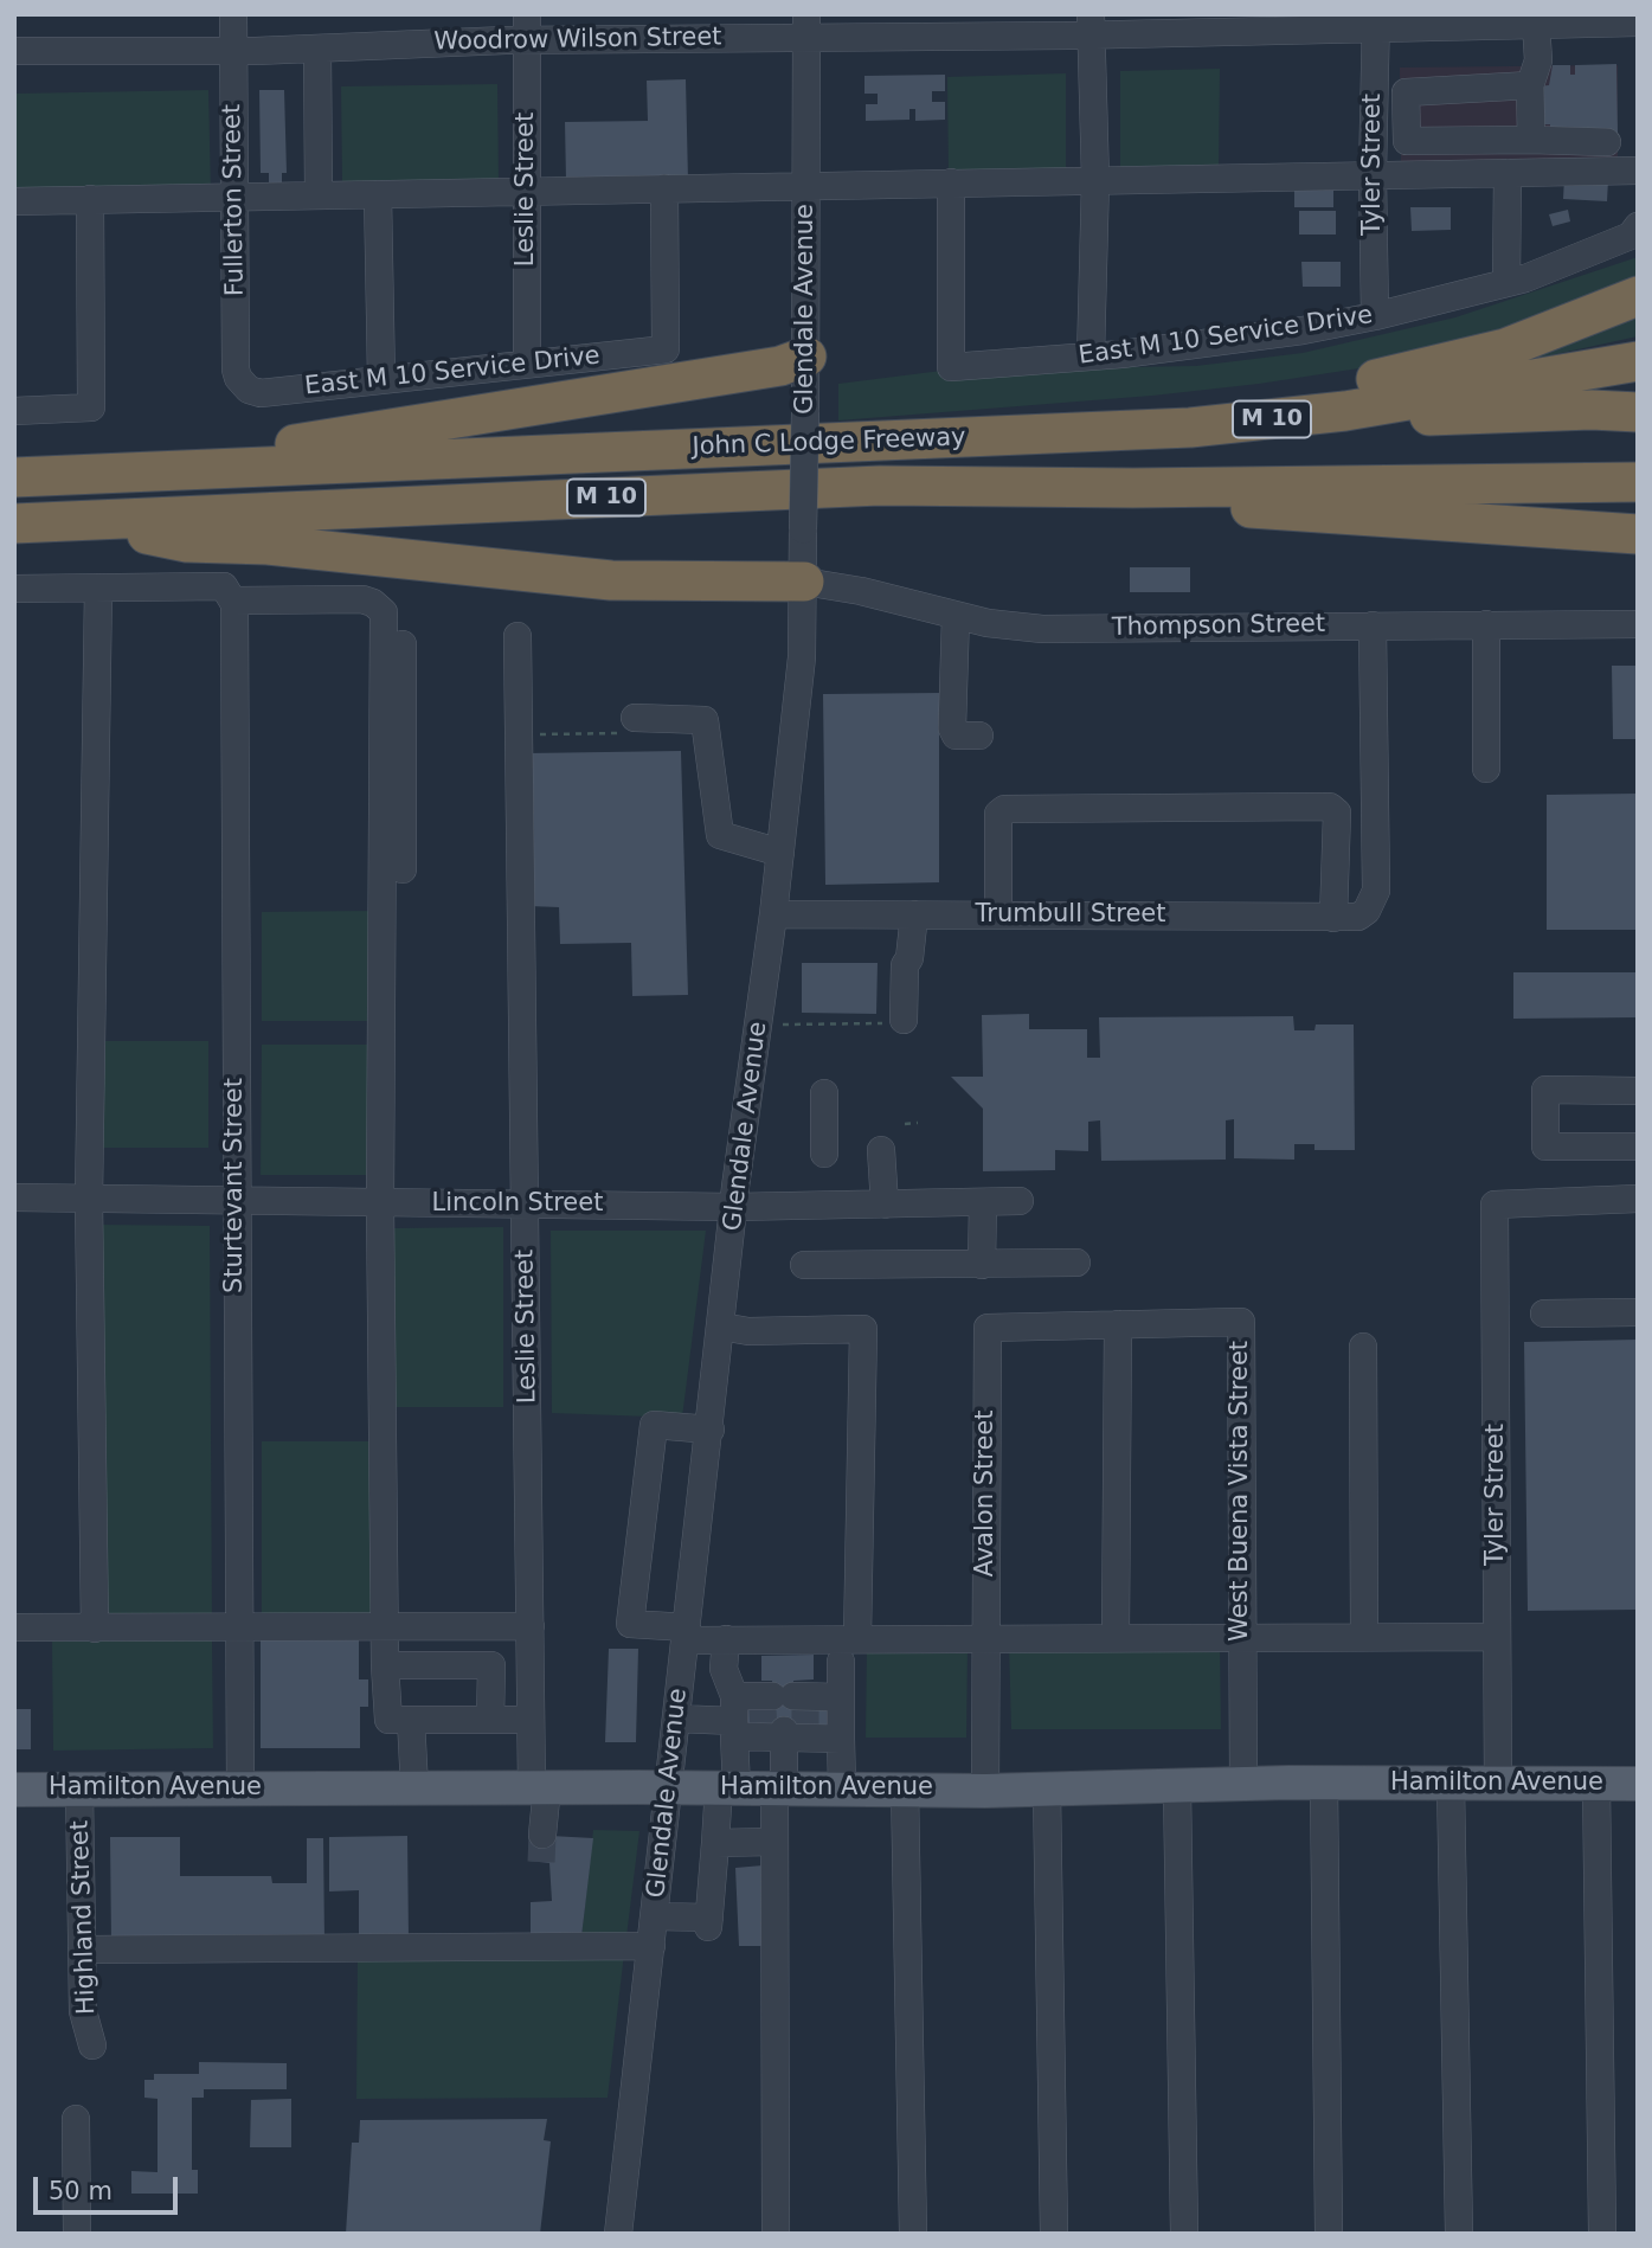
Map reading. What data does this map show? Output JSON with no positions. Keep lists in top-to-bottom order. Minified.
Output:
{"streets":{"highway":["M 10","John C Lodge Freeway"],"main road":["Hamilton Avenue"],"street":["Woodrow Wilson Street","Tyler Street","Leslie Street","Fullerton Street","Glendale Avenue","East M 10 Service Drive","Thompson Street","Trumbull Street","Sturtevant Street","Lincoln Street","West Buena Vista Street","Avalon Street","Highland Street"]},"crossings":[["Woodrow Wilson Street","Tyler Street"],["Woodrow Wilson Street","Leslie Street"],["Woodrow Wilson Street","Fullerton Street"],["Woodrow Wilson Street","Glendale Avenue"],["Tyler Street","East M 10 Service Drive"],["Tyler Street","Hamilton Avenue"],["Leslie Street","East M 10 Service Drive"],["Leslie Street","Lincoln Street"],["Leslie Street","Hamilton Avenue"],["Fullerton Street","East M 10 Service Drive"],["Glendale Avenue","Thompson Street"],["Glendale Avenue","Trumbull Street"],["Glendale Avenue","Lincoln Street"],["Glendale Avenue","Hamilton Avenue"],["Thompson Street","Trumbull Street"],["Sturtevant Street","Lincoln Street"],["Sturtevant Street","Hamilton Avenue"],["West Buena Vista Street","Avalon Street"],["West Buena Vista Street","Hamilton Avenue"],["Avalon Street","Hamilton Avenue"],["Hamilton Avenue","Highland Street"]],"scale_bar":"50 m"}
